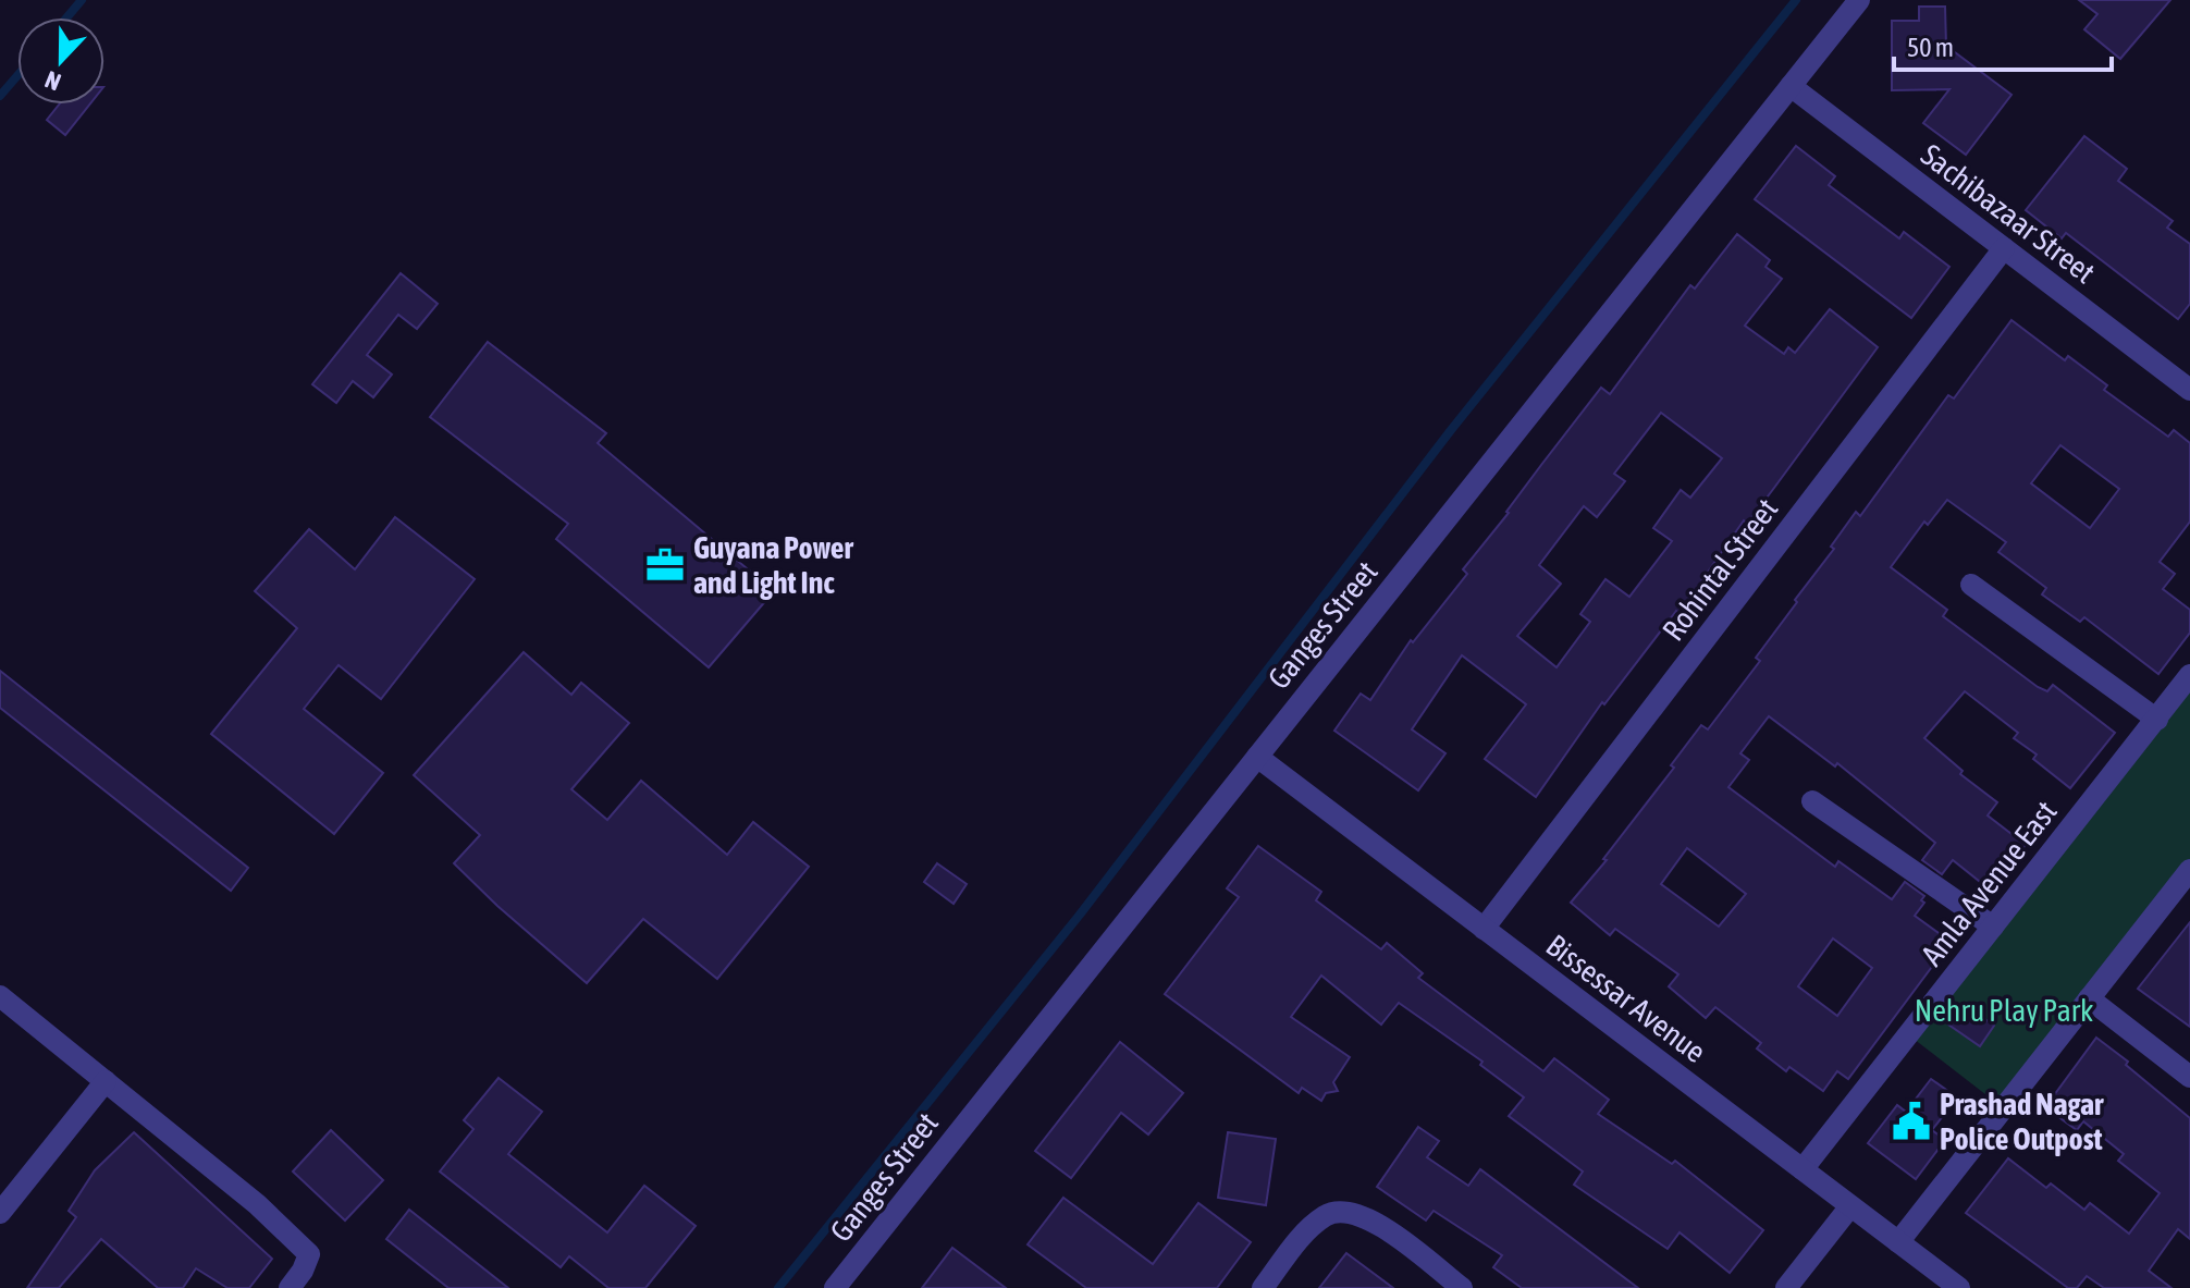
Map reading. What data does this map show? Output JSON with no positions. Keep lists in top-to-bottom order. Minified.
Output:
{"streets":{"street":["Sachibazaar Street","Rohintal Street","Ganges Street","Amla Avenue East","Bissessar Avenue"]},"crossings":[["Sachibazaar Street","Rohintal Street"],["Sachibazaar Street","Ganges Street"],["Rohintal Street","Bissessar Avenue"],["Ganges Street","Bissessar Avenue"],["Amla Avenue East","Bissessar Avenue"]],"parks":["Nehru Play Park"],"places":{"office":["Guyana Power and Light Inc"],"public building":["Prashad Nagar Police Outpost"]},"scale_bar":"50 m","north":"bottom"}
